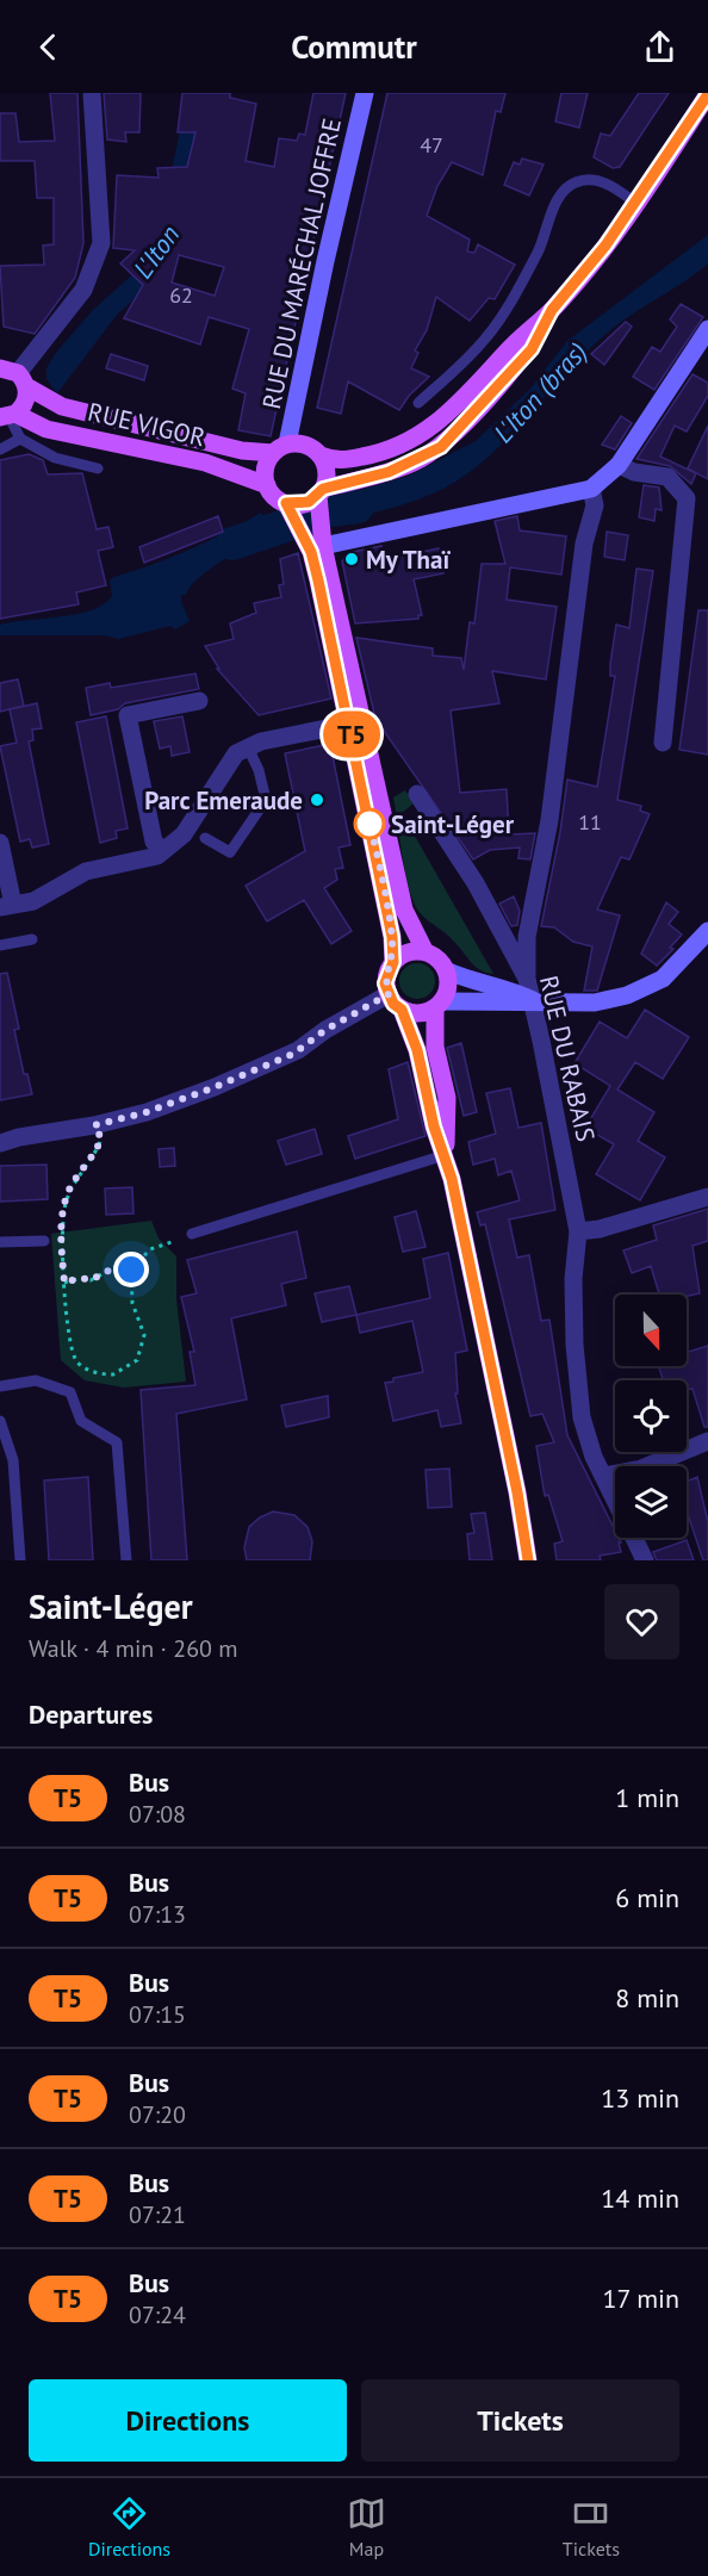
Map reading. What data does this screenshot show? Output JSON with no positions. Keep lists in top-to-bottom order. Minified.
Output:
{"streets":{"main road":["RUE VIGOR"],"street":["RUE DU MARÉCHAL JOFFRE","RUE DU RABAIS"]},"crossings":[["RUE DU MARÉCHAL JOFFRE","RUE VIGOR"]],"water":["L'Iton","L'Iton (bras)"],"places":["My Thaï","Parc Emeraude","Saint-Léger"],"lines":["bus line T5"],"house_numbers":["47","62","11"],"north":"bottom","page":{"header":"Commutr","on_map":"T5","heading":[["Saint-Léger","Walk · 4 min · 260 m"],"Departures"],"list":[{"mark":"T5","name":"Bus","note":"07:08","value":"1 min"},{"mark":"T5","name":"Bus","note":"07:13","value":"6 min"},{"mark":"T5","name":"Bus","note":"07:15","value":"8 min"},{"mark":"T5","name":"Bus","note":"07:20","value":"13 min"},{"mark":"T5","name":"Bus","note":"07:21","value":"14 min"},{"mark":"T5","name":"Bus","note":"07:24","value":"17 min"}],"buttons":["Directions","Tickets"],"tabs":["Directions","Map","Tickets"]}}
